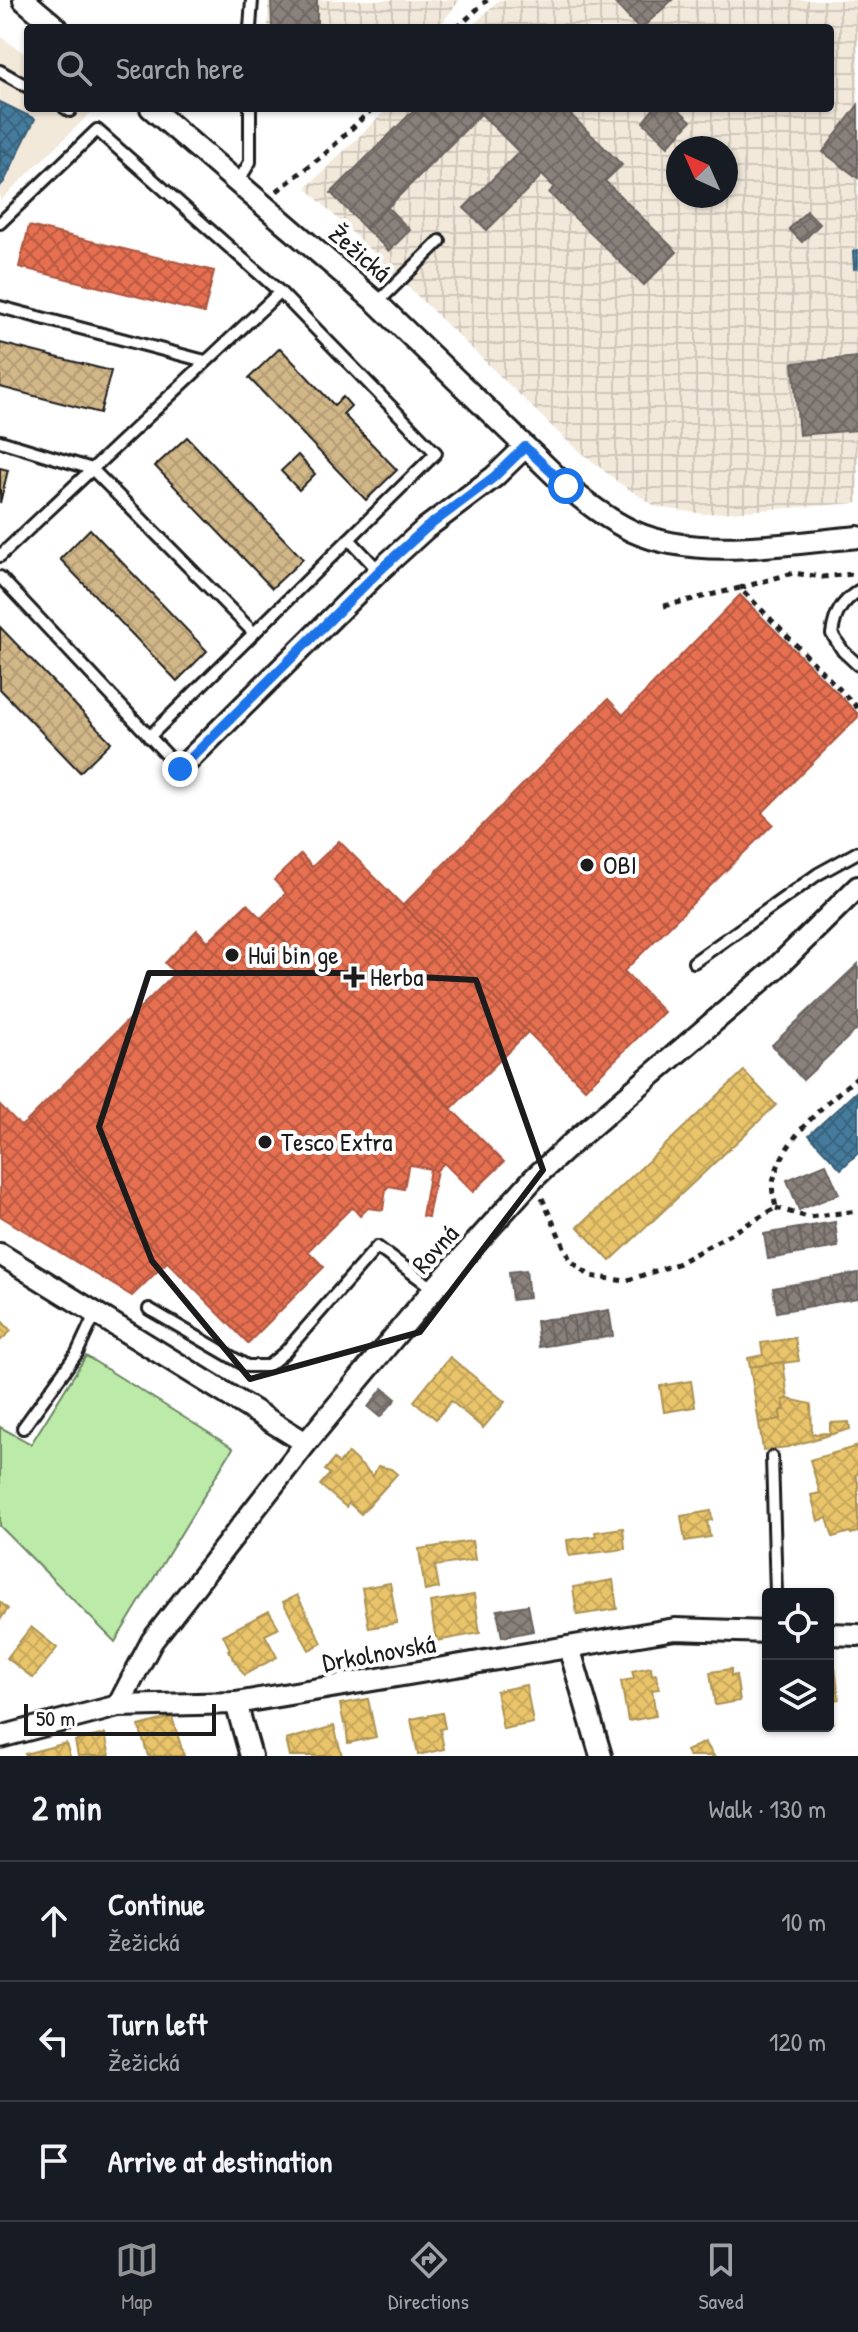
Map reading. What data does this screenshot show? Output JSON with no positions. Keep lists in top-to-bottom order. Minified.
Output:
{"streets":{"street":["Žežická","Rovná","Drkolnovská"]},"crossings":[["Rovná","Drkolnovská"]],"places":{"other":["OBI","Hui bin ge","Tesco Extra"],"health":["Herba"]},"scale_bar":"50 m","north":"top left","page":{"search":"Search here","scale":"50 m","heading":["2 min","Walk · 130 m"],"list":[["Continue","Žežická","10 m"],["Turn left","Žežická","120 m"],"Arrive at destination"],"nav":["Map","Directions","Saved"]}}
